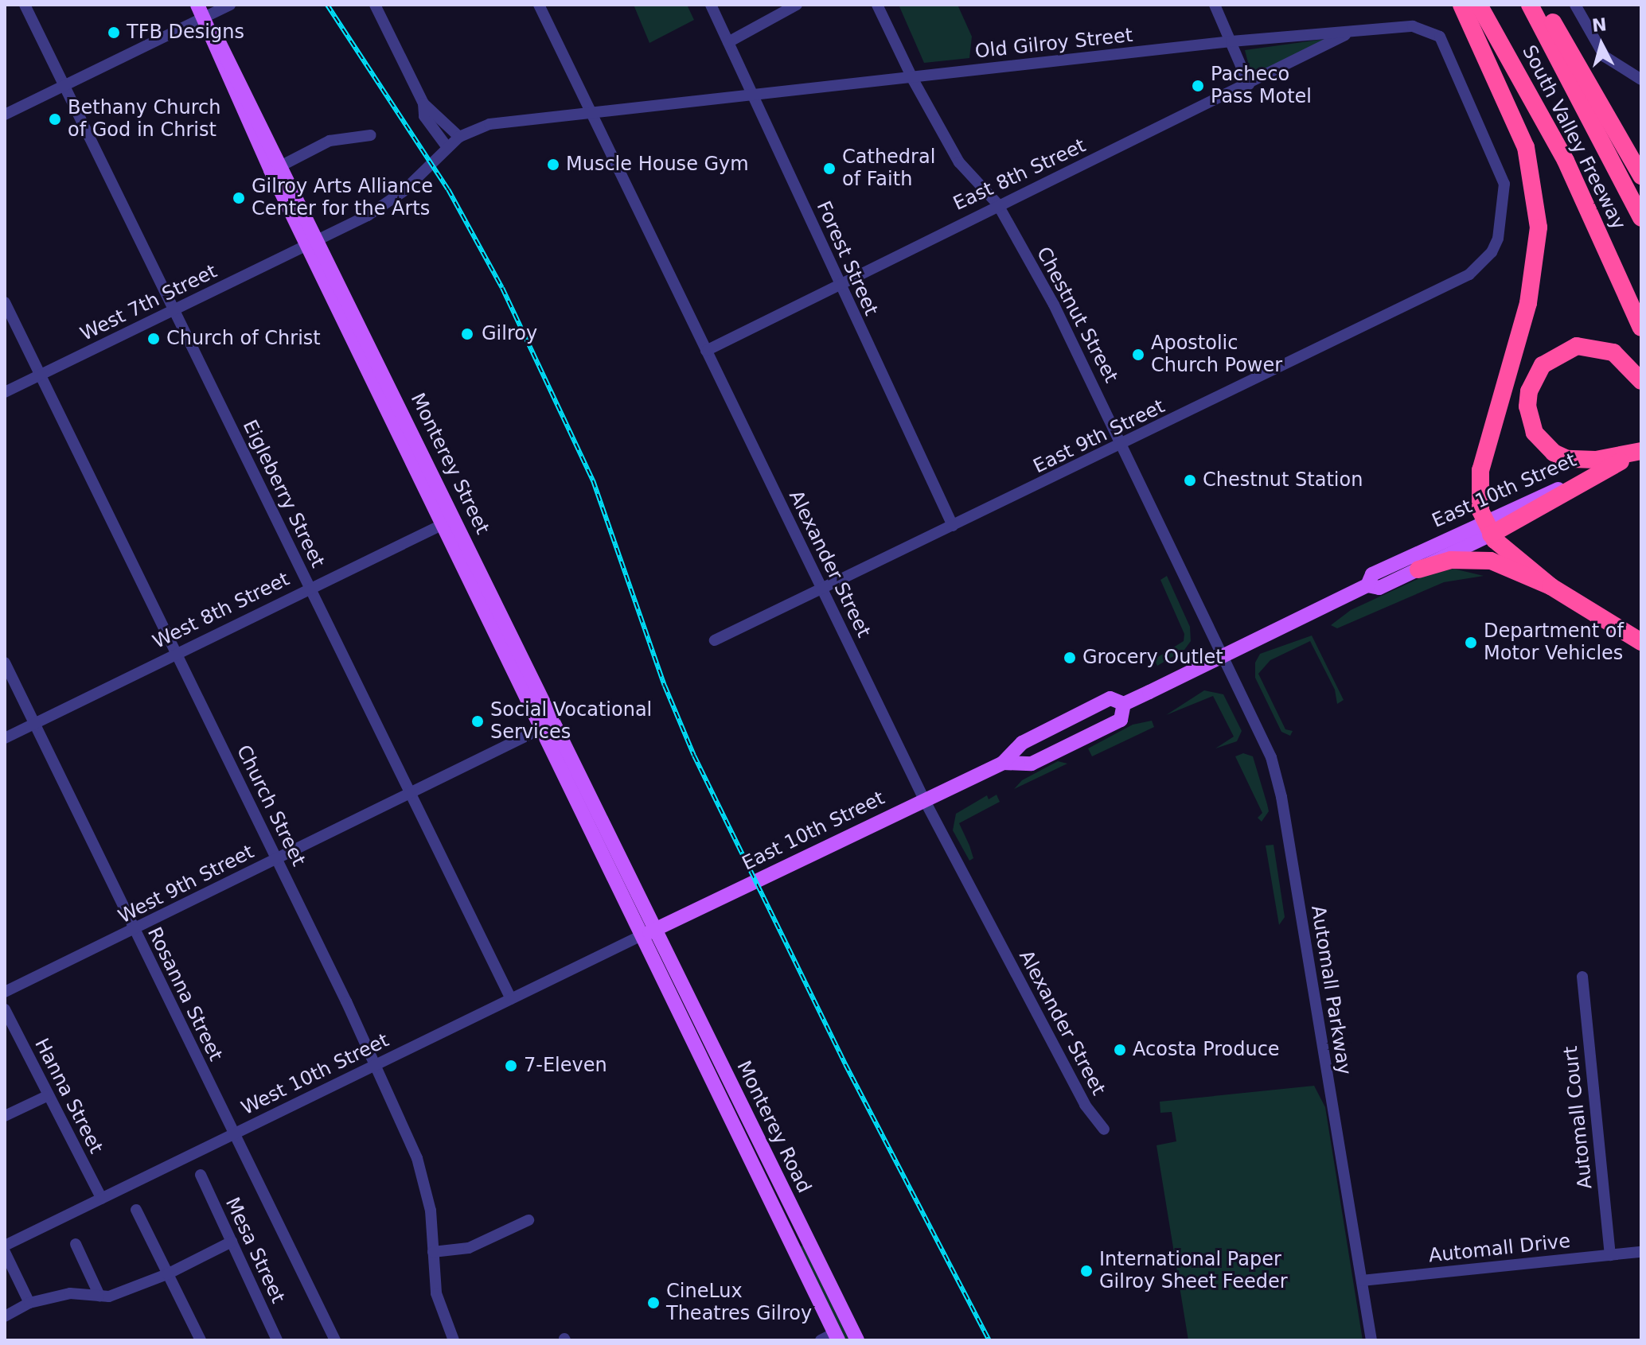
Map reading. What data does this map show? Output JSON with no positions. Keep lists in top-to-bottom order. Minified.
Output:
{"streets":{"highway":["South Valley Freeway","East 10th Street"],"main road":["Monterey Street","Monterey Road"],"street":["Old Gilroy Street","East 8th Street","Forest Street","West 7th Street","Chestnut Street","East 9th Street","Eigleberry Street","Alexander Street","West 8th Street","Church Street","West 9th Street","Automall Parkway","Rosanna Street","West 10th Street","Hanna Street","Automall Court","Automall Drive","Mesa Street"]},"crossings":[["Old Gilroy Street","East 8th Street"],["Old Gilroy Street","Forest Street"],["Old Gilroy Street","West 7th Street"],["Old Gilroy Street","Chestnut Street"],["Old Gilroy Street","East 9th Street"],["Old Gilroy Street","Alexander Street"],["East 8th Street","Forest Street"],["East 8th Street","Chestnut Street"],["East 8th Street","Alexander Street"],["Forest Street","East 9th Street"],["West 7th Street","Monterey Street"],["West 7th Street","Eigleberry Street"],["West 7th Street","Church Street"],["Chestnut Street","East 9th Street"],["Chestnut Street","East 10th Street"],["Chestnut Street","Automall Parkway"],["East 9th Street","Alexander Street"],["Monterey Street","East 10th Street"],["Monterey Street","West 8th Street"],["Monterey Street","West 9th Street"],["Monterey Street","West 10th Street"],["Monterey Street","Monterey Road"],["East 10th Street","Alexander Street"],["East 10th Street","Automall Parkway"],["East 10th Street","West 10th Street"],["East 10th Street","Monterey Road"],["Eigleberry Street","West 8th Street"],["Eigleberry Street","West 9th Street"],["Eigleberry Street","West 10th Street"],["West 8th Street","Church Street"],["West 8th Street","Rosanna Street"],["Church Street","West 9th Street"],["Church Street","West 10th Street"],["West 9th Street","Rosanna Street"],["Automall Parkway","Automall Drive"],["Rosanna Street","West 10th Street"],["West 10th Street","Hanna Street"],["West 10th Street","Monterey Road"],["Automall Court","Automall Drive"]],"places":["TFB Designs","Pacheco Pass Motel","Bethany Church of God in Christ","Muscle House Gym","Cathedral of Faith","Gilroy Arts Alliance Center for the Arts","Gilroy","Church of Christ","Apostolic Church Power","Chestnut Station","Department of Motor Vehicles","Grocery Outlet","Social Vocational Services","Acosta Produce","7-Eleven","International Paper Gilroy Sheet Feeder","CineLux Theatres Gilroy"],"north":"top"}
